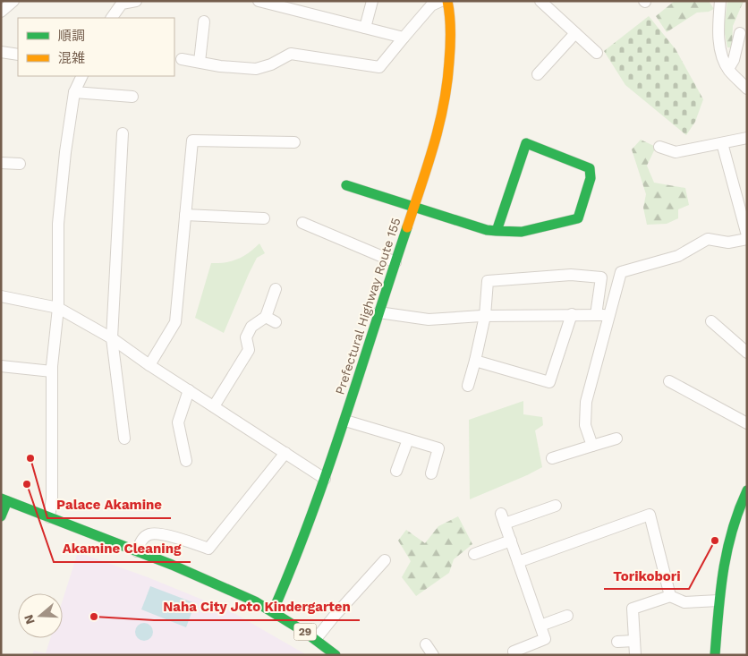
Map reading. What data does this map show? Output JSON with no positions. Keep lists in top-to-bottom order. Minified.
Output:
{"streets":{"main road":["Prefectural Highway Route 155","29"]},"crossings":[["Prefectural Highway Route 155","29"]],"places":["Palace Akamine","Akamine Cleaning","Torikobori","Naha City Joto Kindergarten"],"legend":["順調","混雑"],"north":"left"}
